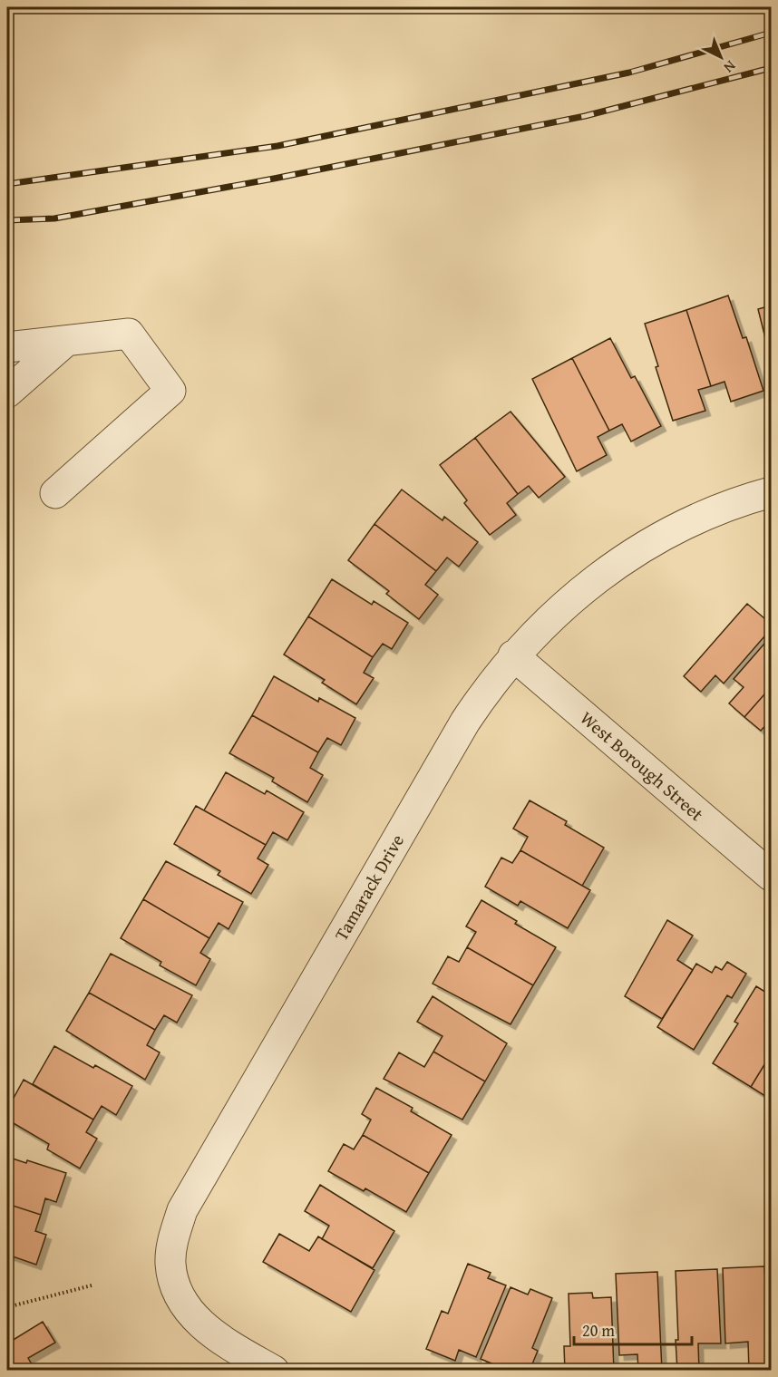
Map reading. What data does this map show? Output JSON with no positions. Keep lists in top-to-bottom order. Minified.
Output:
{"streets":{"street":["West Borough Street","Tamarack Drive"]},"crossings":[["West Borough Street","Tamarack Drive"]],"scale_bar":"20 m","north":"bottom right"}
